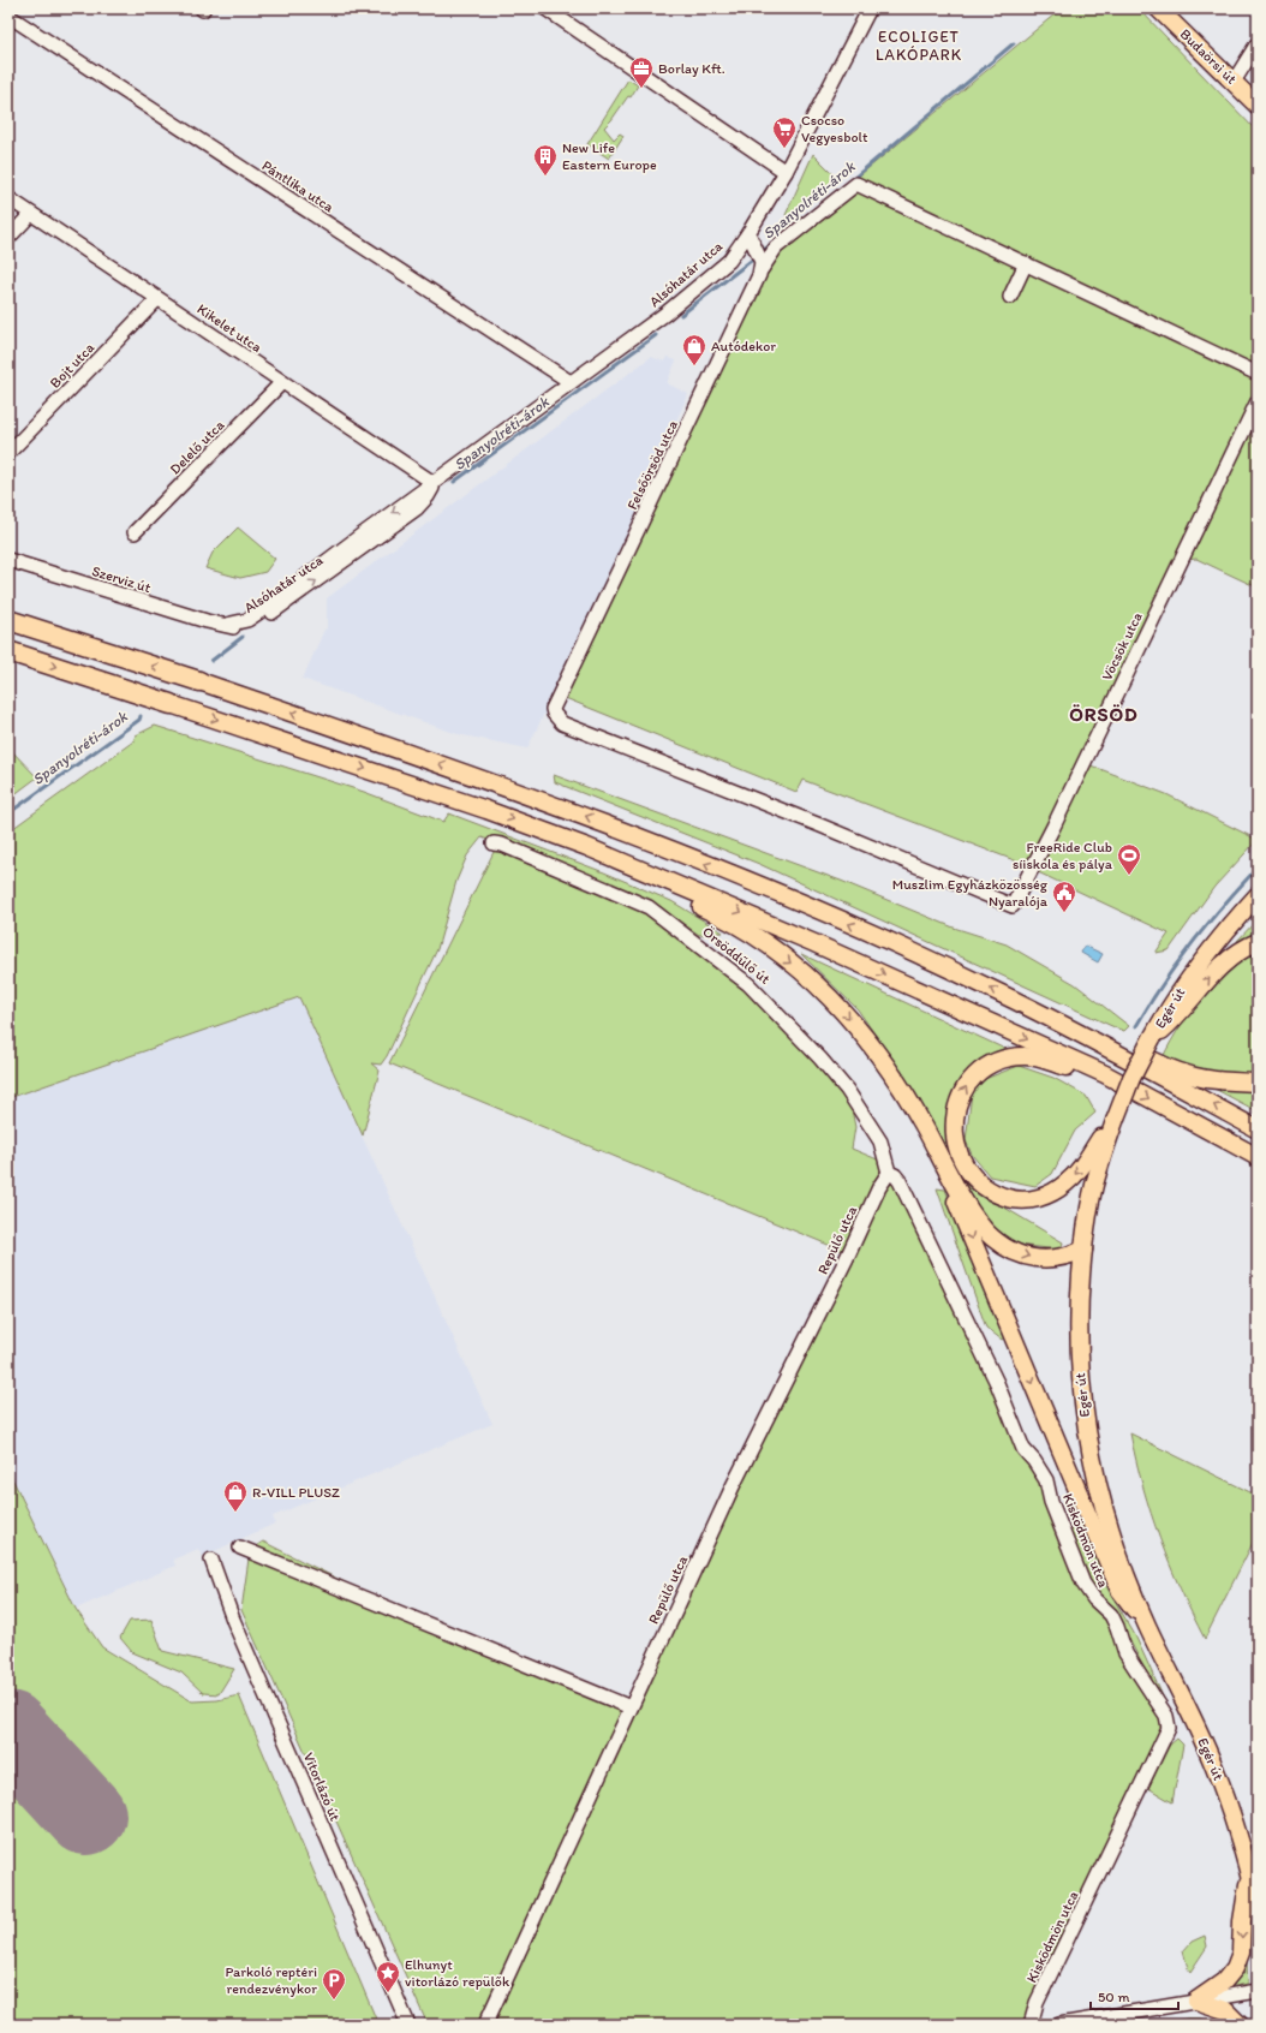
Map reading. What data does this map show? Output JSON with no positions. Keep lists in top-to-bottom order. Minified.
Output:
{"streets":{"main road":["Budaörsi út","Egér út"],"street":["Pántlika utca","Alsóhatár utca","Kikelet utca","Bojt utca","Delelő utca","Felsőörsöd utca","Szerviz út","Vöcsök utca","Örsöddűlő út","Repülő utca","Kisködmön utca","Vitorlázó út"]},"crossings":[["Pántlika utca","Alsóhatár utca"],["Alsóhatár utca","Kikelet utca"],["Alsóhatár utca","Szerviz út"],["Kikelet utca","Bojt utca"],["Kikelet utca","Delelő utca"],["Felsőörsöd utca","Vöcsök utca"],["Örsöddűlő út","Repülő utca"],["Örsöddűlő út","Kisködmön utca"],["Repülő utca","Kisködmön utca"]],"districts":["ECOLIGET LAKÓPARK","ÖRSÖD"],"water":["Spanyolréti-árok"],"places":{"office":["Borlay Kft."],"supermarket":["Csocso Vegyesbolt"],"building":["New Life Eastern Europe"],"shop":["Autódekor","R-VILL PLUSZ"],"sports":["FreeRide Club síiskola és pálya"],"public building":["Muszlim Egyházközösség Nyaralója"],"place":["Elhunyt vitorlázó repülők"],"parking":["Parkoló reptéri rendezvénykor"]},"scale_bar":"50 m"}
